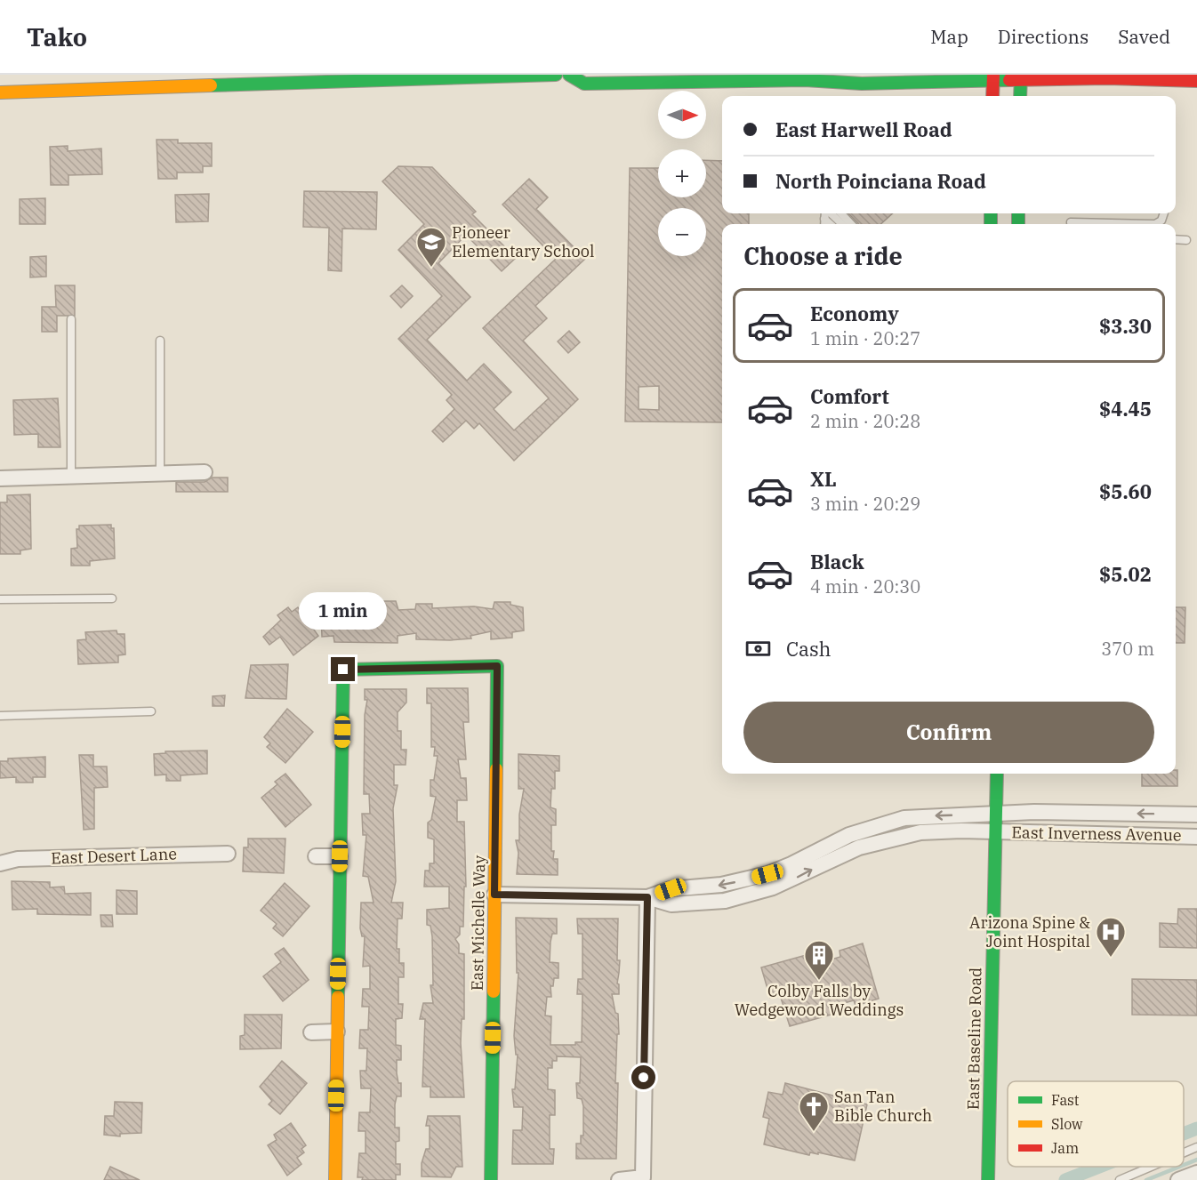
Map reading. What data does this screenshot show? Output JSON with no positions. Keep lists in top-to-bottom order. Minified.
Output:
{"streets":{"main road":["East Michelle Way","East Baseline Road"],"street":["East Inverness Avenue","East Desert Lane"]},"crossings":[["East Inverness Avenue","East Baseline Road"]],"places":{"school or university":["Pioneer Elementary School"],"hospital":["Arizona Spine & Joint Hospital"],"building":["Colby Falls by Wedgewood Weddings"],"church":["San Tan Bible Church"]},"legend":["Fast","Slow","Jam"],"north":"right","page":{"header":"Tako","nav":["Map","Directions","Saved"],"map_buttons":["+","−"],"banner":["East Harwell Road","North Poinciana Road"],"heading":"Choose a ride","list":[{"name":"Economy","note":"1 min · 20:27","value":"$3.30"},{"name":"Comfort","note":"2 min · 20:28","value":"$4.45"},{"name":"XL","note":"3 min · 20:29","value":"$5.60"},{"name":"Black","note":"4 min · 20:30","value":"$5.02"}],"bubble":"1 min","pay":["Cash","370 m"],"buttons":"Confirm"}}
